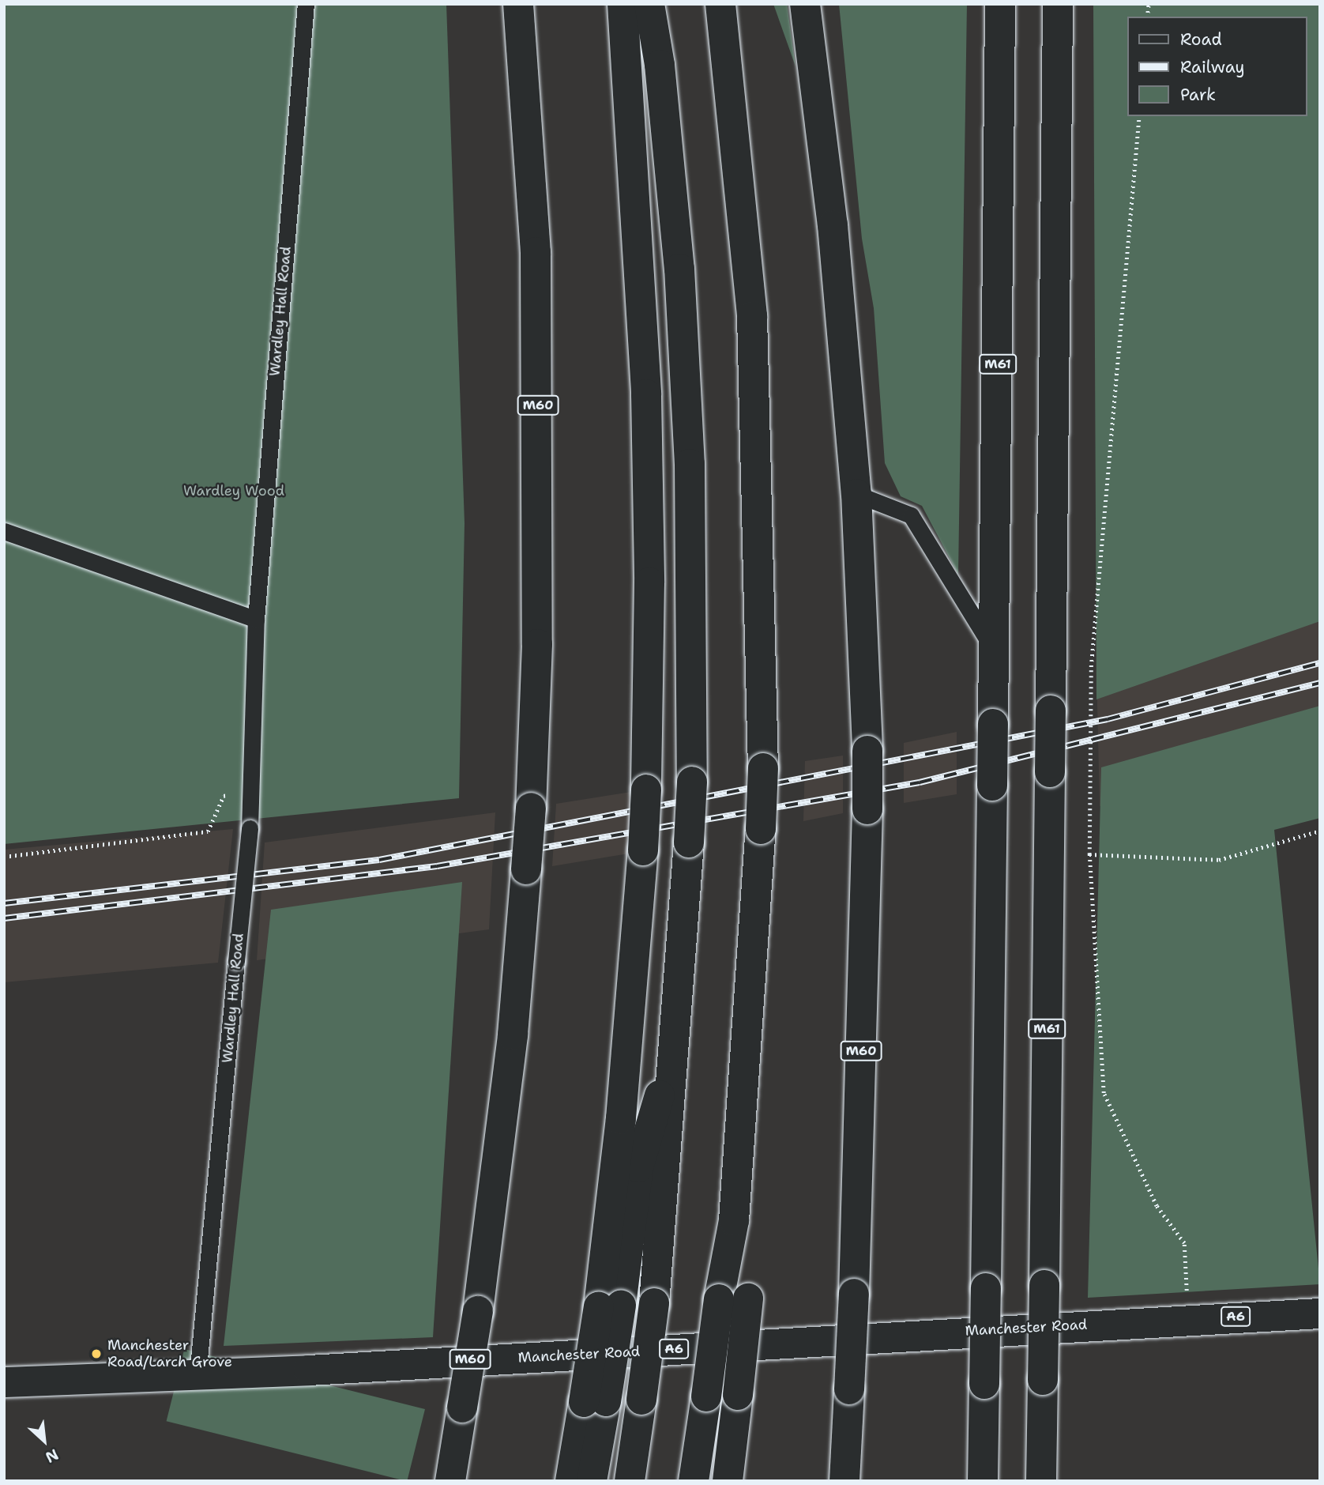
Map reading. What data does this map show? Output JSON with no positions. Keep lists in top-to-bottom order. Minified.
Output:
{"streets":{"main road":["M61","M60","A6","Manchester Road"],"lane":["Wardley Hall Road"]},"crossings":[["Wardley Hall Road","Manchester Road"]],"parks":["Wardley Wood"],"places":["Manchester Road/Larch Grove"],"legend":["Road","Railway","Park"],"north":"bottom right"}
